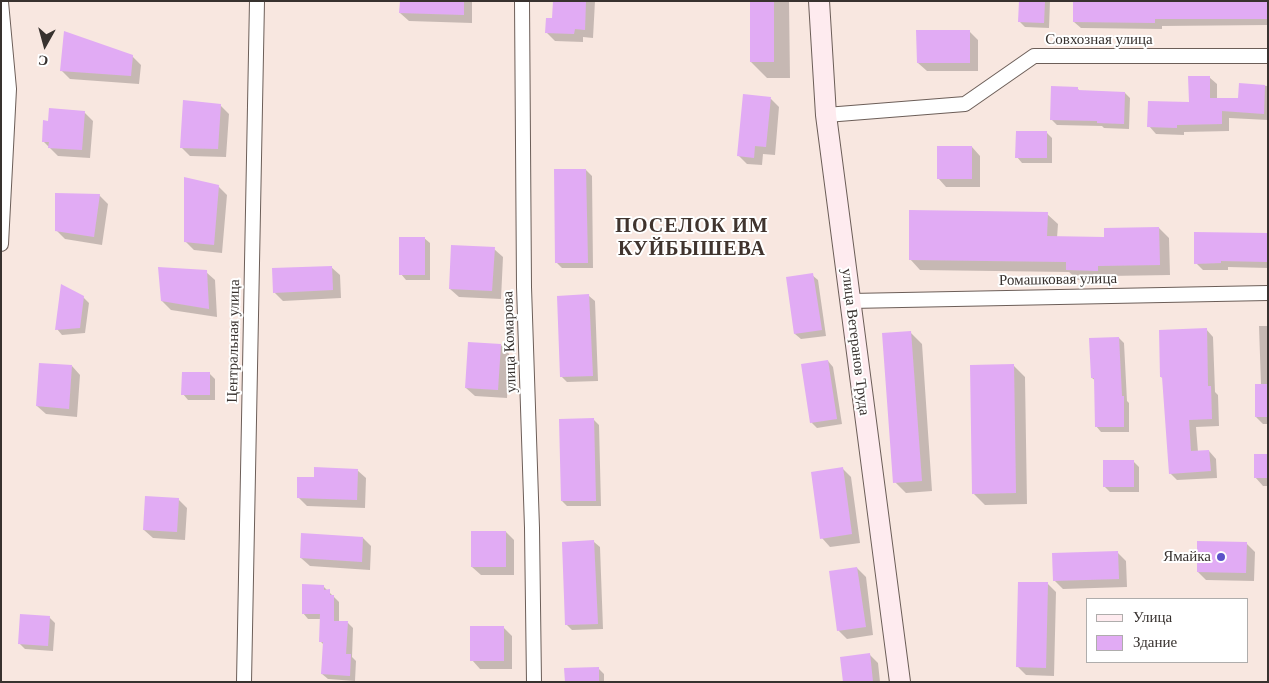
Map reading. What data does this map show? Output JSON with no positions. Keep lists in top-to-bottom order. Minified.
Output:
{"streets":{"street":["Совхозная улица","Ромашковая улица","Центральная улица","улица Комарова","улица Ветеранов Труда"]},"crossings":[["Совхозная улица","улица Ветеранов Труда"],["Ромашковая улица","улица Ветеранов Труда"]],"districts":["ПОСЕЛОК ИМ КУЙБЫШЕВА"],"places":["Ямайка"],"legend":["Улица","Здание"],"north":"bottom"}
